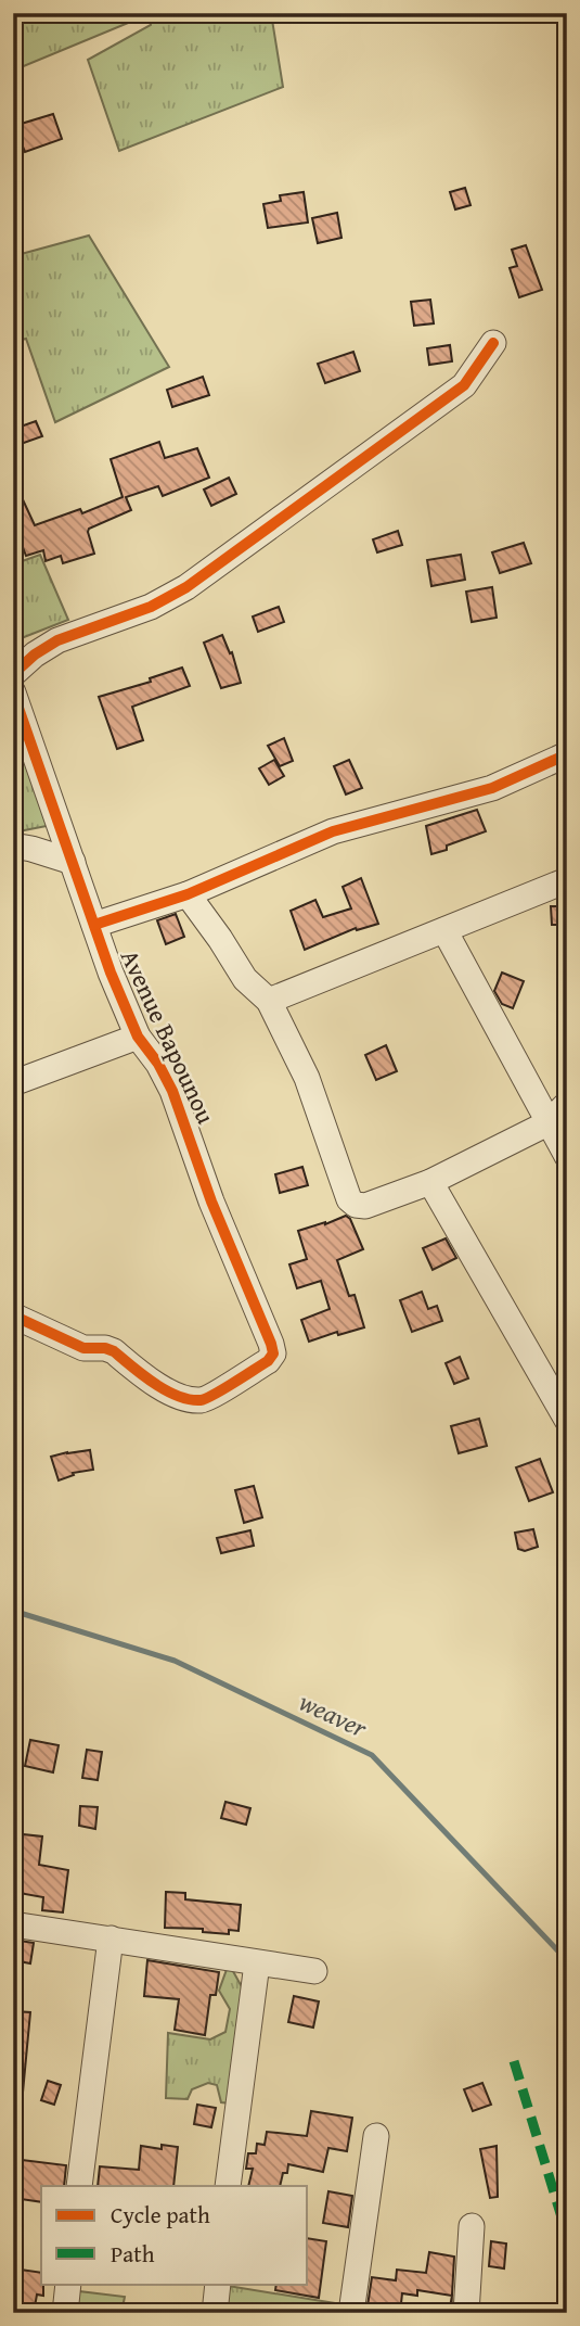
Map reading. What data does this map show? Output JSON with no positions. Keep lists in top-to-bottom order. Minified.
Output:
{"streets":{"street":["Avenue Bapounou"]},"water":["weaver"],"legend":["Cycle path","Path"]}
